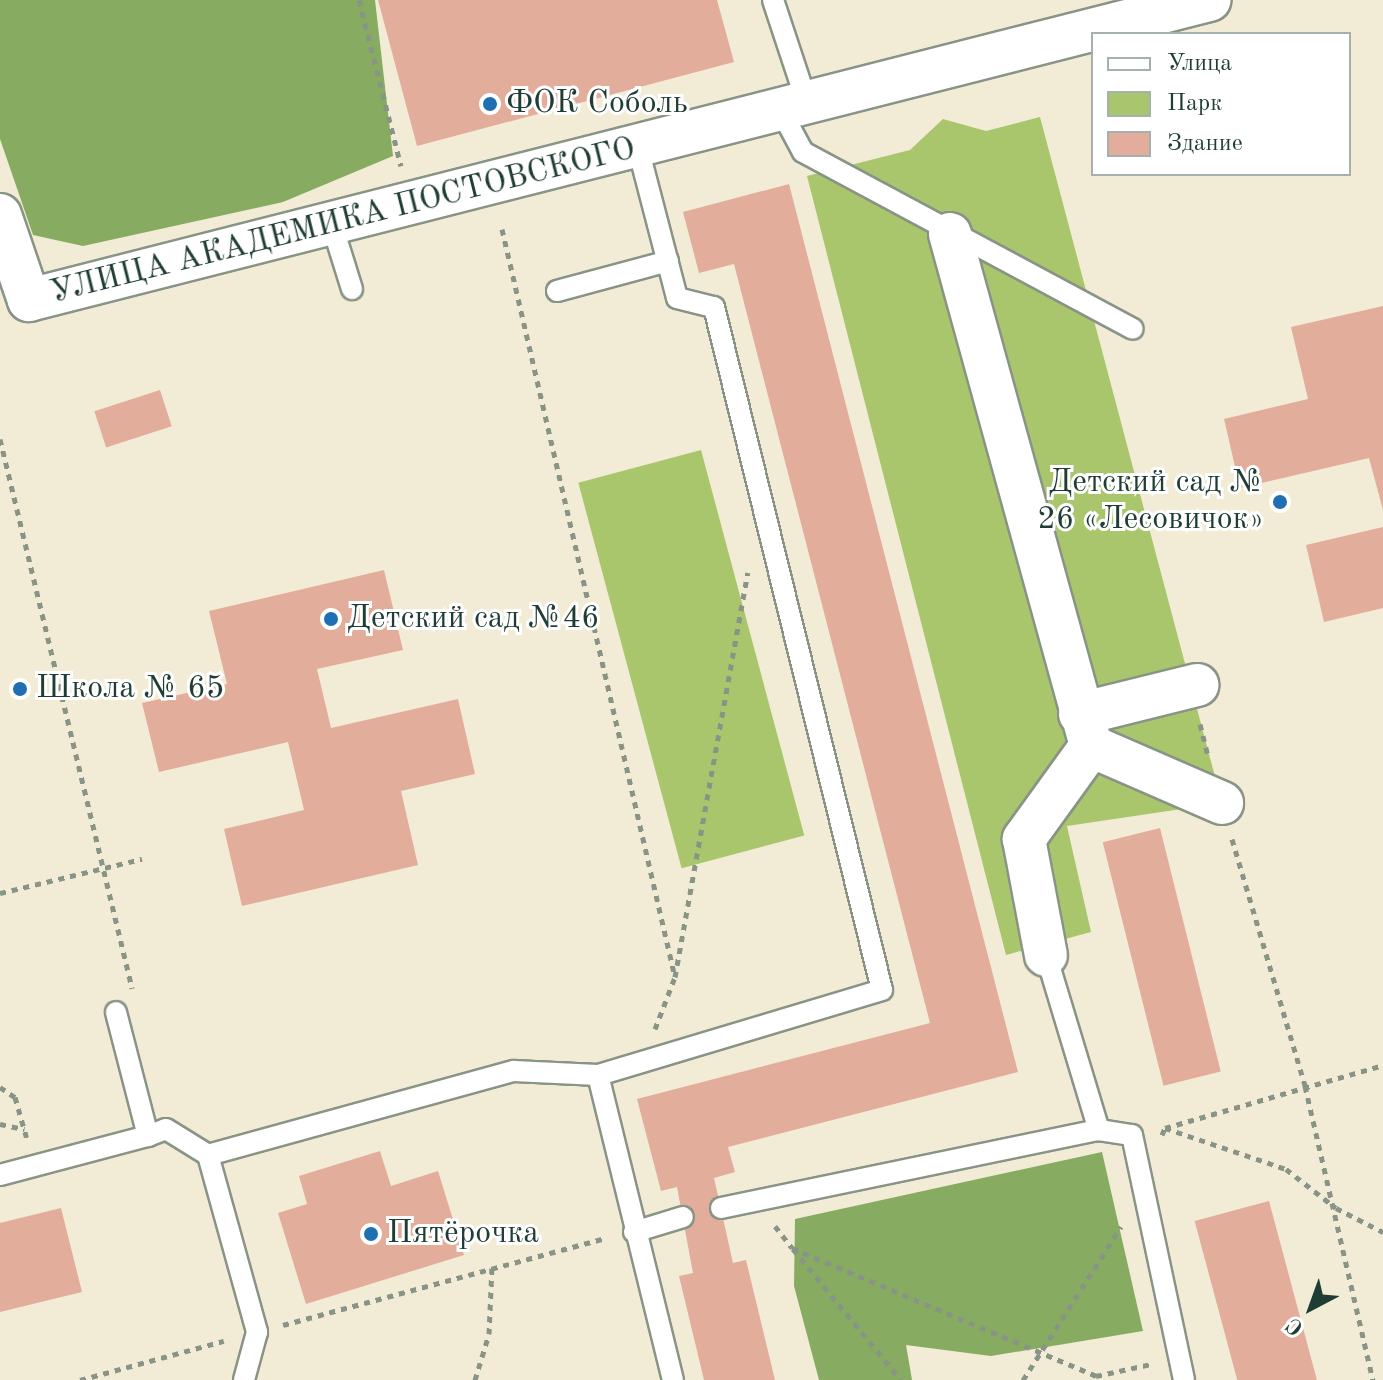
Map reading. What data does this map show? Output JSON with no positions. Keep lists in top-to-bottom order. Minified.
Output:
{"streets":{"street":["УЛИЦА АКАДЕМИКА ПОСТОВСКОГО"]},"places":["ФОК Соболь","Детский сад № 26 «Лесовичок»","Детский сад №46","Школа № 65","Пятёрочка"],"legend":["Улица","Парк","Здание"],"north":"bottom left"}
